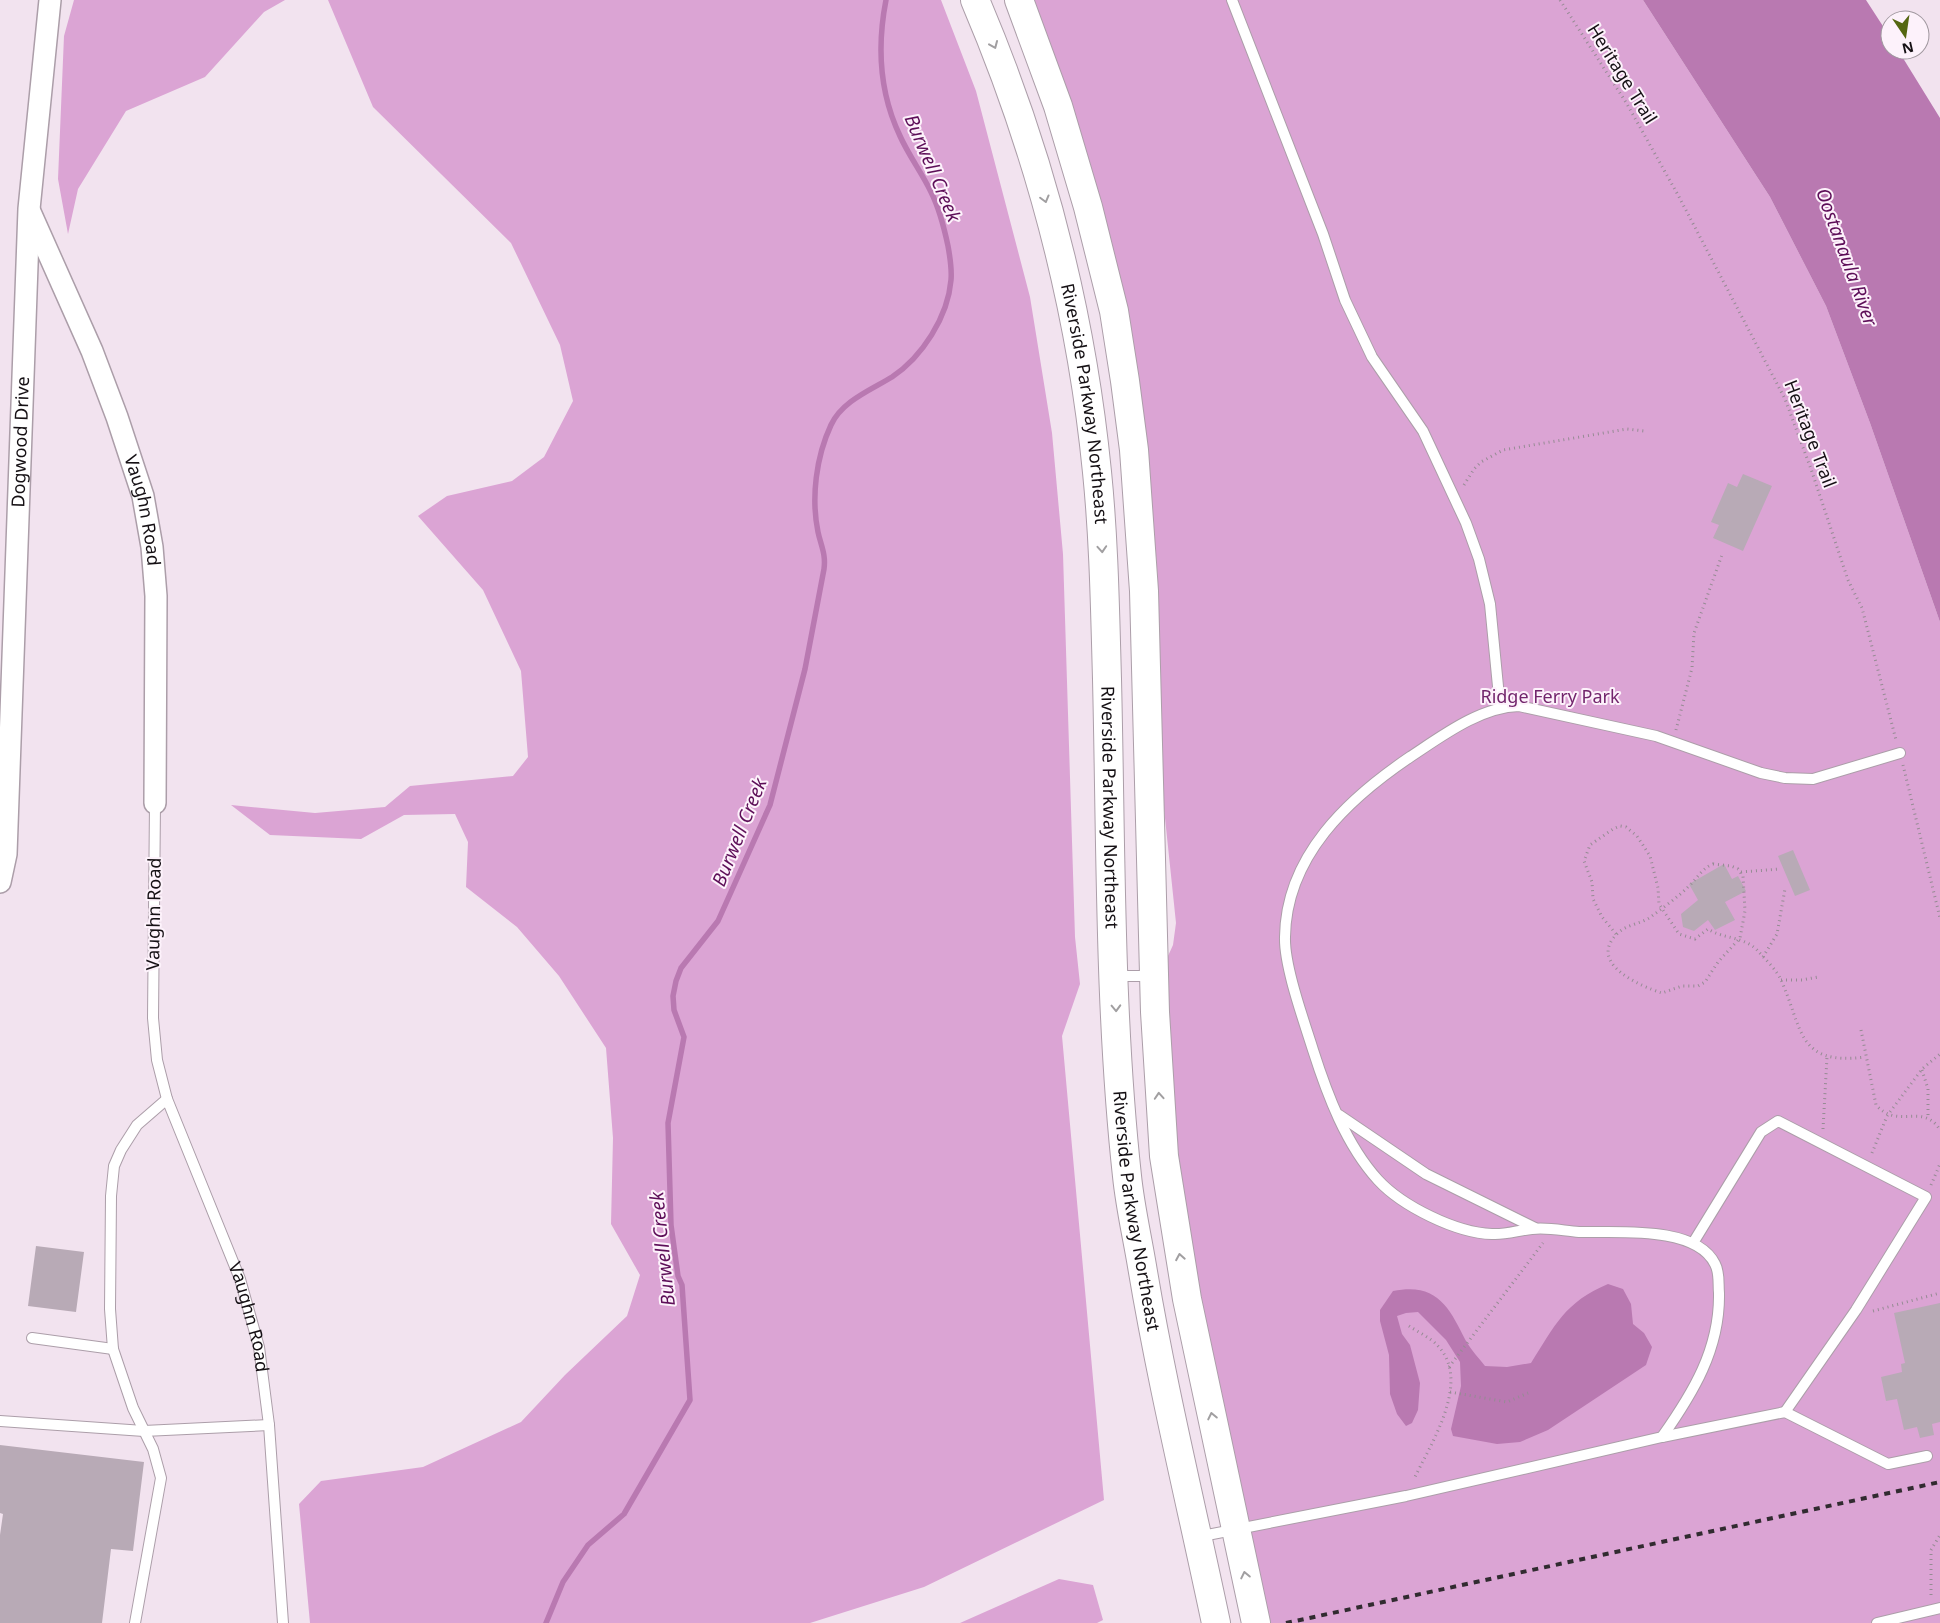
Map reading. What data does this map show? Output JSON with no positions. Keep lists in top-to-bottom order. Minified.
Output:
{"streets":{"main road":["Riverside Parkway Northeast"],"street":["Dogwood Drive","Vaughn Road"],"path":["Heritage Trail"]},"crossings":[["Dogwood Drive","Vaughn Road"]],"water":["Burwell Creek","Oostanaula River"],"parks":["Ridge Ferry Park"],"north":"bottom"}
